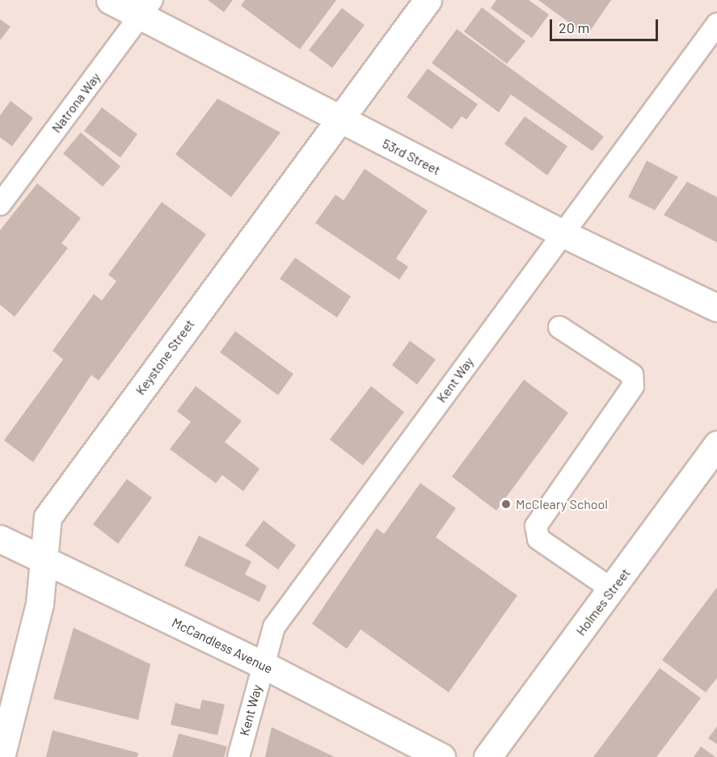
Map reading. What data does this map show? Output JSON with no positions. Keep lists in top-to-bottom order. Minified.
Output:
{"streets":{"street":["53rd Street","Keystone Street","Holmes Street","McCandless Avenue"],"lane":["Natrona Way","Kent Way"]},"crossings":[["Natrona Way","53rd Street"],["53rd Street","Keystone Street"],["53rd Street","Kent Way"],["Keystone Street","McCandless Avenue"],["Kent Way","McCandless Avenue"]],"places":["McCleary School"],"scale_bar":"20 m"}
